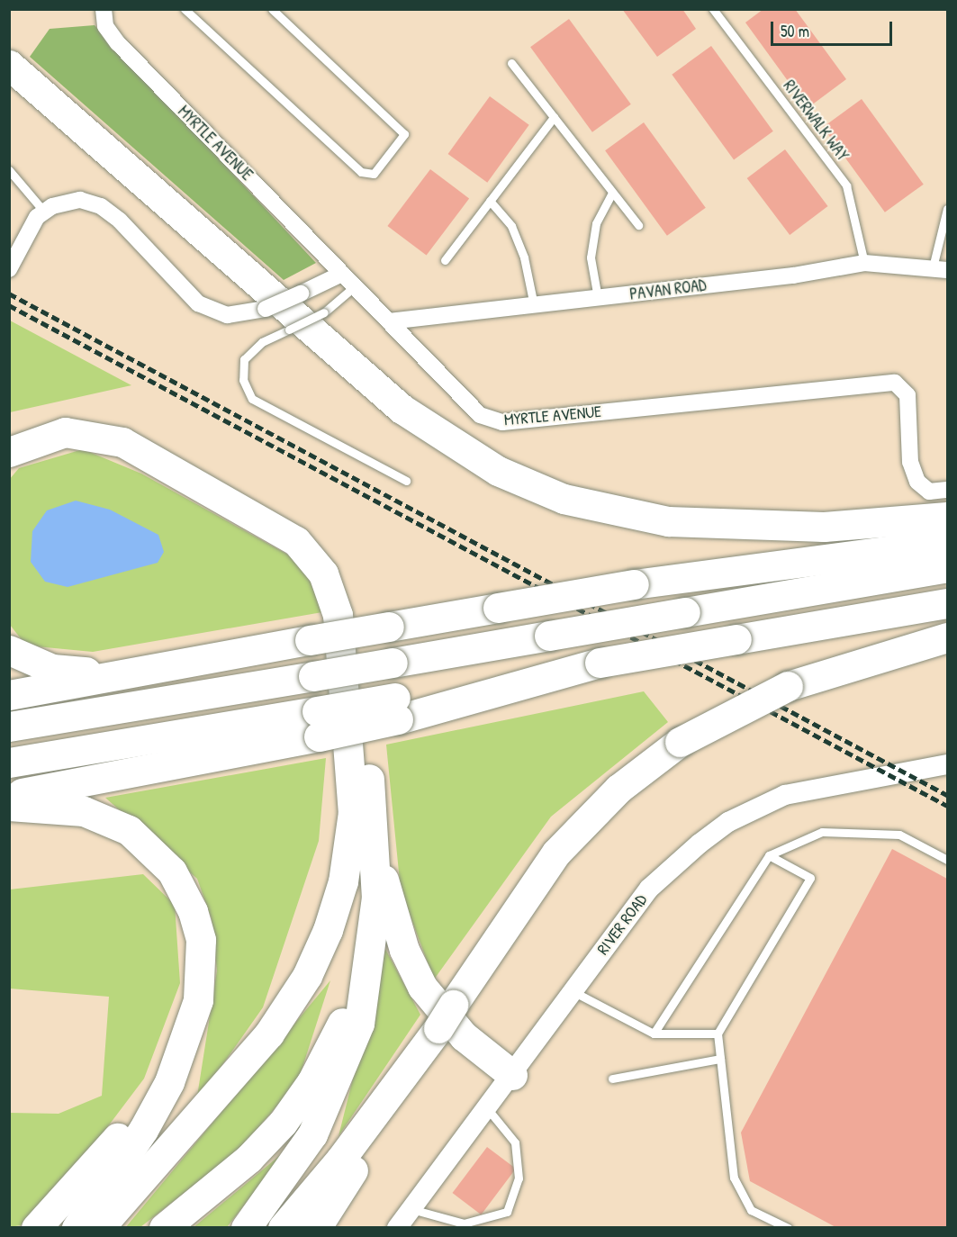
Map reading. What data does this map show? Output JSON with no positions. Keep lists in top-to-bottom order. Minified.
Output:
{"streets":{"street":["MYRTLE AVENUE","PAVAN ROAD","RIVER ROAD"],"lane":["RIVERWALK WAY"]},"crossings":[["RIVERWALK WAY","PAVAN ROAD"],["MYRTLE AVENUE","PAVAN ROAD"]],"scale_bar":"50 m"}
